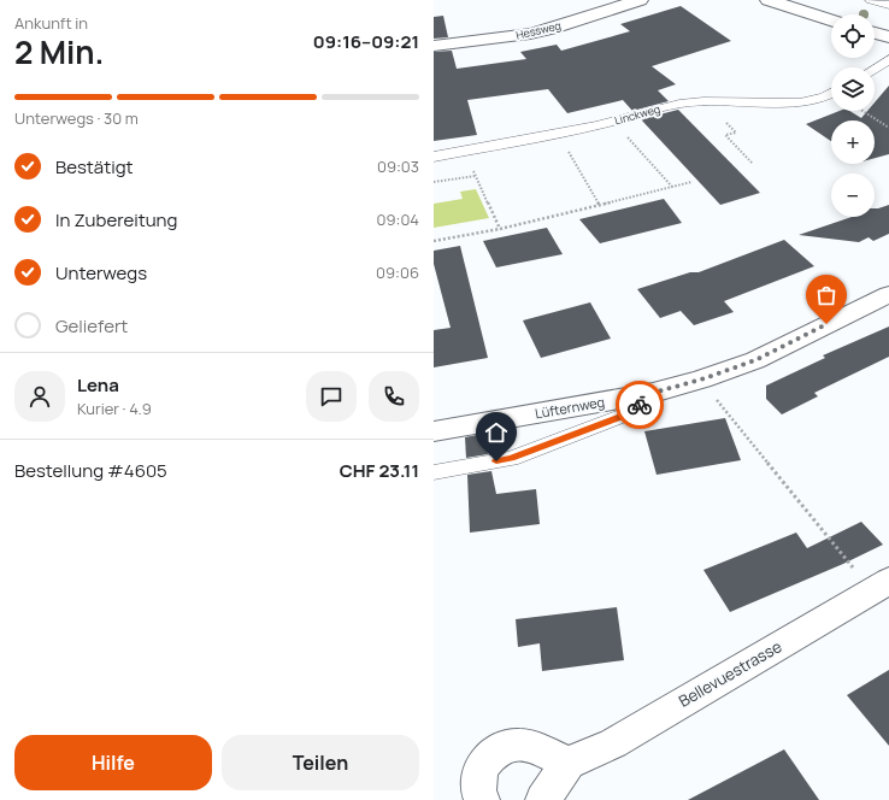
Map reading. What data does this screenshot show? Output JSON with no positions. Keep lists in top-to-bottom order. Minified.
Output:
{"streets":{"street":["Hessweg","Lüfternweg","Bellevuestrasse"],"lane":["Linckweg"]},"page":{"heading":["2 Min.","Ankunft in","09:16–09:21"],"panel":["Lena","Kurier · 4.9","Bestellung #4605","CHF 23.11"],"map_buttons":["+","−"],"bar":"Unterwegs · 30 m","list":[["Bestätigt","09:03"],["In Zubereitung","09:04"],["Unterwegs","09:06"],"Geliefert"],"buttons":["Hilfe","Teilen"]}}
